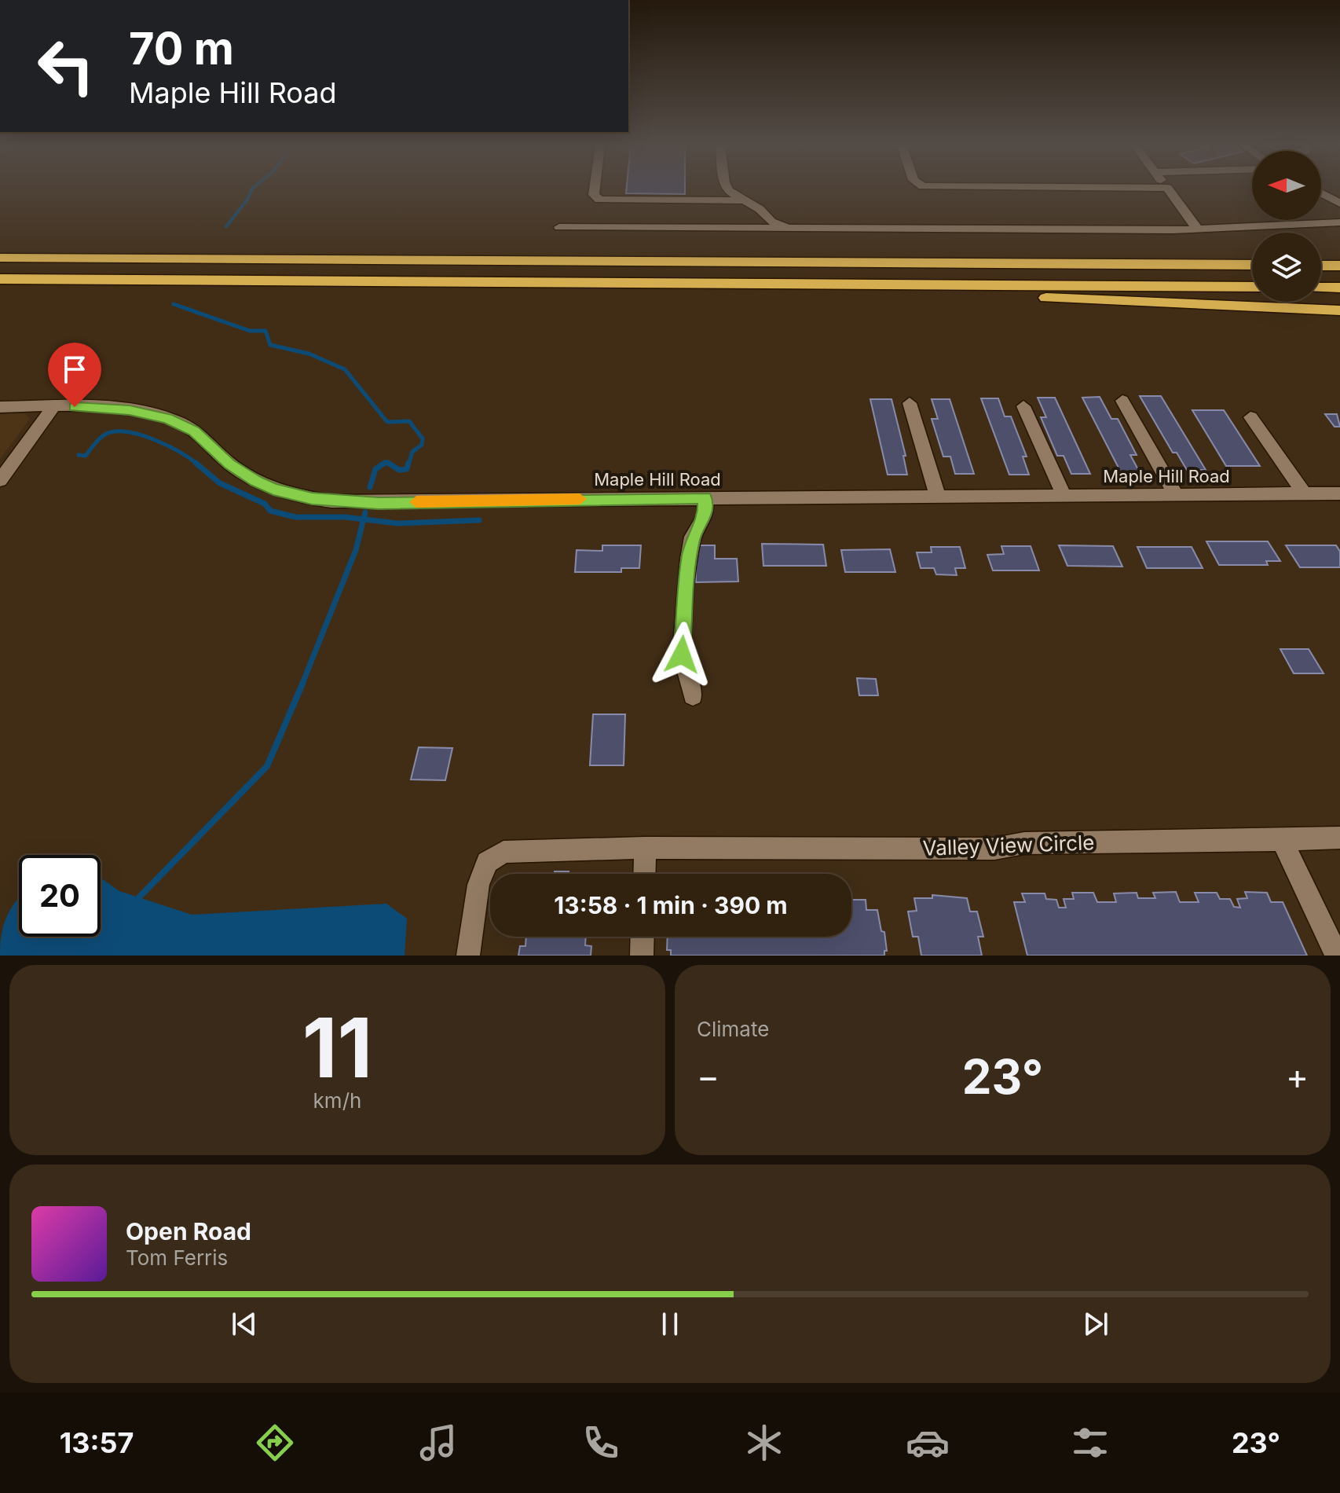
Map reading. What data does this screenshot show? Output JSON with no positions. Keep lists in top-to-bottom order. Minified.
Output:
{"streets":{"street":["Maple Hill Road","Valley View Circle"]},"north":"left","page":{"turn":["70 m","Maple Hill Road"],"limit":"20","trip":"13:58 · 1 min · 390 m","tile":[["11","km/h"],"Climate"],"heat":["−","23°","+"],"song":["Open Road","Tom Ferris"],"tabs":["13:57","23°"]}}
